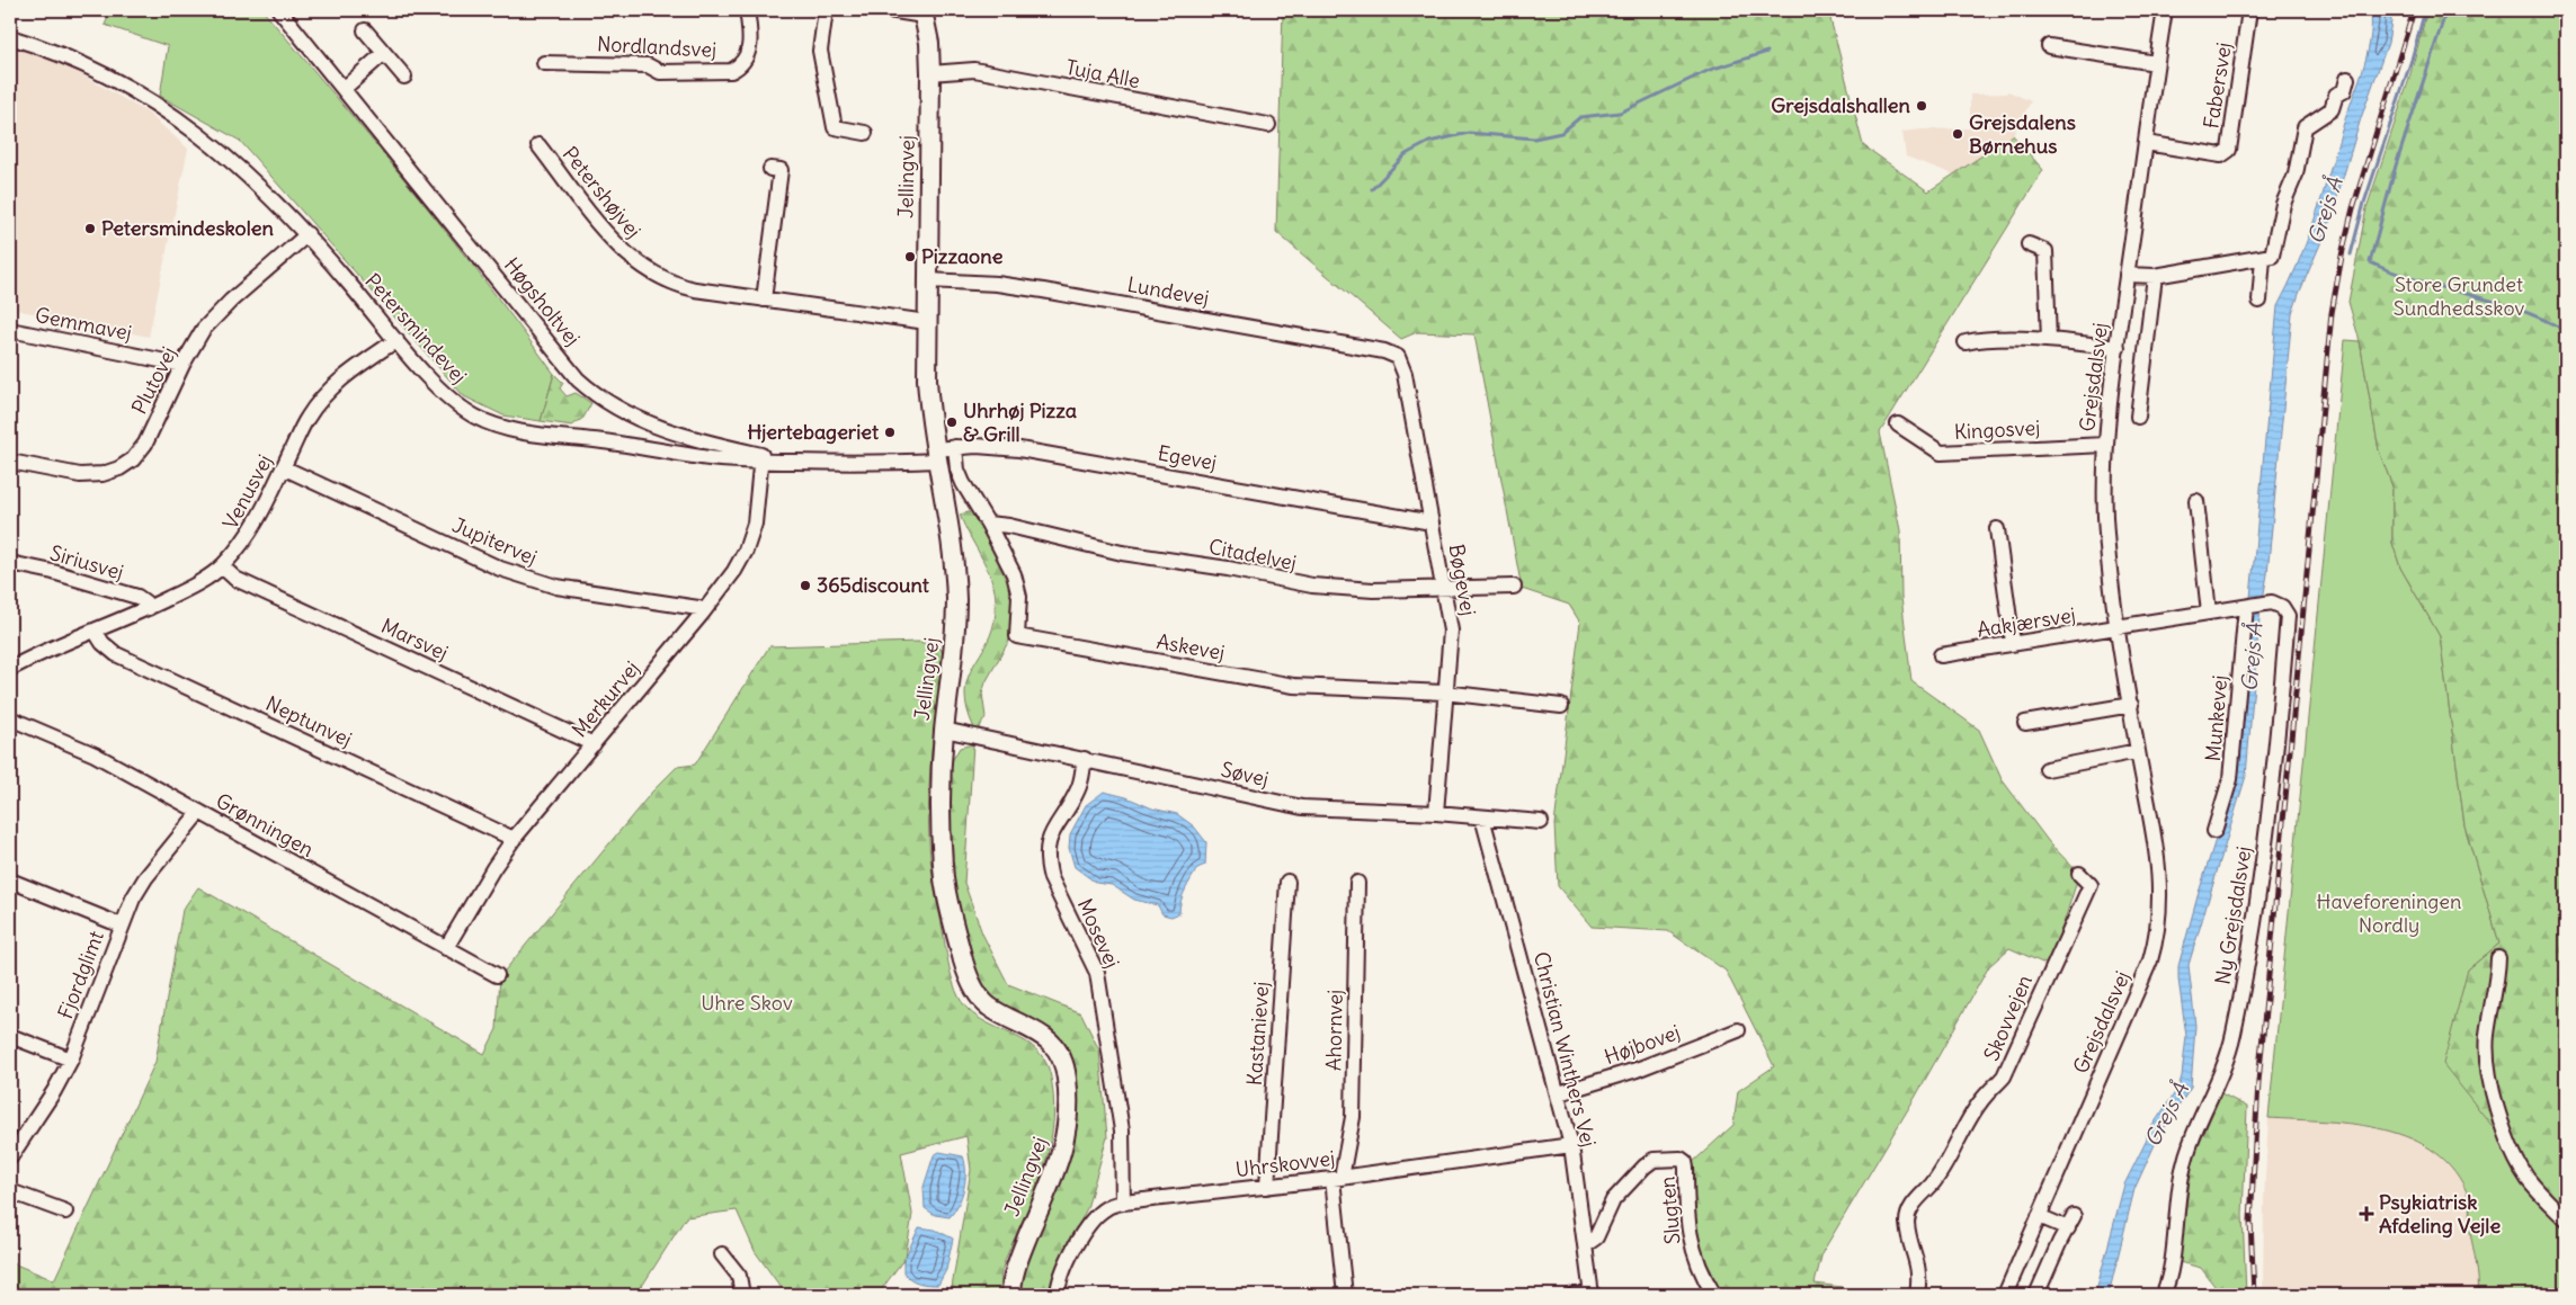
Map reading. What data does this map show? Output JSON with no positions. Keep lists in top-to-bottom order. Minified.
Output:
{"streets":{"main road":["Jellingvej"],"street":["Nordlandsvej","Tuja Alle","Fabersvej","Petershøjvej","Lundevej","Høgsholtvej","Gemmavej","Petersmindevej","Grejsdalsvej","Plutovej","Kingosvej","Egevej","Venusvej","Jupitervej","Citadelvej","Siriusvej","Bøgevej","Aakjærsvej","Marsvej","Askevej","Merkurvej","Munkevej","Neptunvej","Søvej","Grønningen","Ny Grejsdalsvej","Mosevej","Fjordglimt","Skovvejen","Ahornvej","Kastanievej","Højbovej","Christian Winthers Vej","Uhrskovvej","Slugten"]},"crossings":[["Tuja Alle","Jellingvej"],["Fabersvej","Grejsdalsvej"],["Jellingvej","Petershøjvej"],["Jellingvej","Lundevej"],["Jellingvej","Petersmindevej"],["Jellingvej","Egevej"],["Jellingvej","Søvej"],["Lundevej","Bøgevej"],["Høgsholtvej","Petersmindevej"],["Høgsholtvej","Merkurvej"],["Gemmavej","Plutovej"],["Petersmindevej","Plutovej"],["Petersmindevej","Egevej"],["Petersmindevej","Venusvej"],["Petersmindevej","Merkurvej"],["Grejsdalsvej","Kingosvej"],["Grejsdalsvej","Aakjærsvej"],["Grejsdalsvej","Ny Grejsdalsvej"],["Egevej","Bøgevej"],["Egevej","Askevej"],["Venusvej","Jupitervej"],["Venusvej","Siriusvej"],["Venusvej","Marsvej"],["Venusvej","Neptunvej"],["Jupitervej","Merkurvej"],["Citadelvej","Bøgevej"],["Citadelvej","Askevej"],["Bøgevej","Askevej"],["Bøgevej","Søvej"],["Aakjærsvej","Ny Grejsdalsvej"],["Marsvej","Merkurvej"],["Merkurvej","Neptunvej"],["Merkurvej","Grønningen"],["Munkevej","Ny Grejsdalsvej"],["Søvej","Mosevej"],["Søvej","Christian Winthers Vej"],["Grønningen","Fjordglimt"],["Mosevej","Uhrskovvej"],["Ahornvej","Uhrskovvej"],["Kastanievej","Uhrskovvej"],["Højbovej","Christian Winthers Vej"],["Christian Winthers Vej","Uhrskovvej"],["Christian Winthers Vej","Slugten"]],"water":["Grejs Å"],"parks":["Store Grundet Sundhedsskov","Haveforeningen Nordly","Uhre Skov"],"places":{"other":["Grejsdalshallen","Grejsdalens Børnehus","Petersmindeskolen","Pizzaone","Uhrhøj Pizza & Grill","Hjertebageriet","365discount"],"health":["Psykiatrisk Afdeling Vejle"]}}
